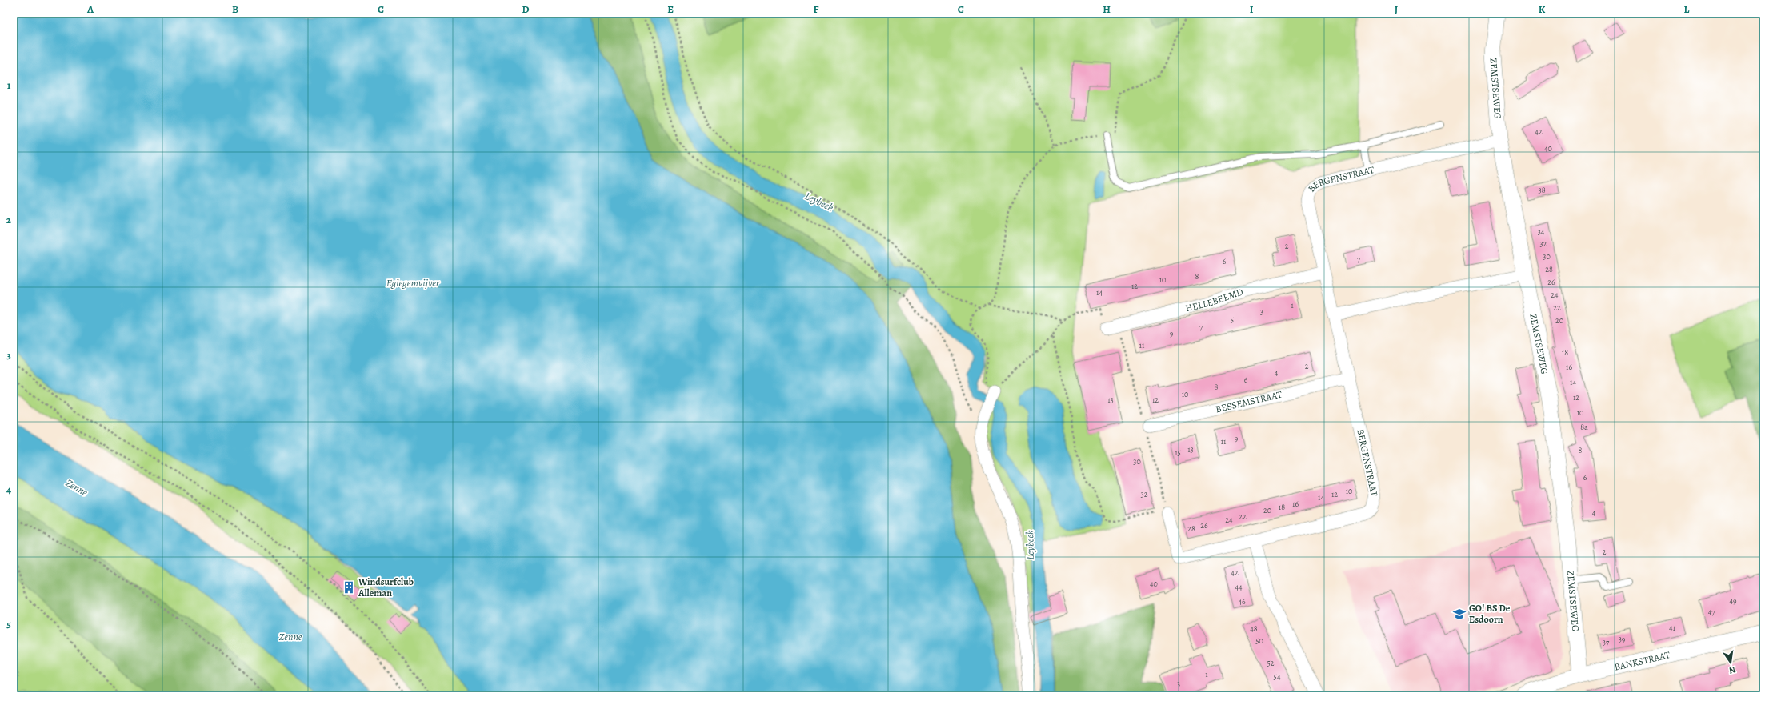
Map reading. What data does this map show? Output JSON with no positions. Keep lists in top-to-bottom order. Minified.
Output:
{"streets":{"street":["ZEMSTSEWEG","BERGENSTRAAT","HELLEBEEMD","BESSEMSTRAAT","BANKSTRAAT"]},"crossings":[["ZEMSTSEWEG","BERGENSTRAAT"],["ZEMSTSEWEG","BANKSTRAAT"],["BERGENSTRAAT","HELLEBEEMD"],["BERGENSTRAAT","BESSEMSTRAAT"]],"water":["Leybeek","Eglegemvijver","Zenne"],"places":{"building":["Windsurfclub Alleman"],"school or university":["GO! BS De Esdoorn"]},"house_numbers":["42","40","38","34","32","2","30","7","6","28","8","10","26","12","14","24","1","22","3","5","20","7","9","11","18","2","16","4","6","14","8","10","12","13","12","10","8a","9","11","13","8","15","30","6","10","32","12","14","16","18","20","4","22","24","26","28","2","42","40","44","49","46","47","41","48","39","50","37","52","1","54","3"],"north":"bottom","grid":{"columns":["A","B","C","D","E","F","G","H","I","J","K","L"],"rows":["1","2","3","4","5"]}}
